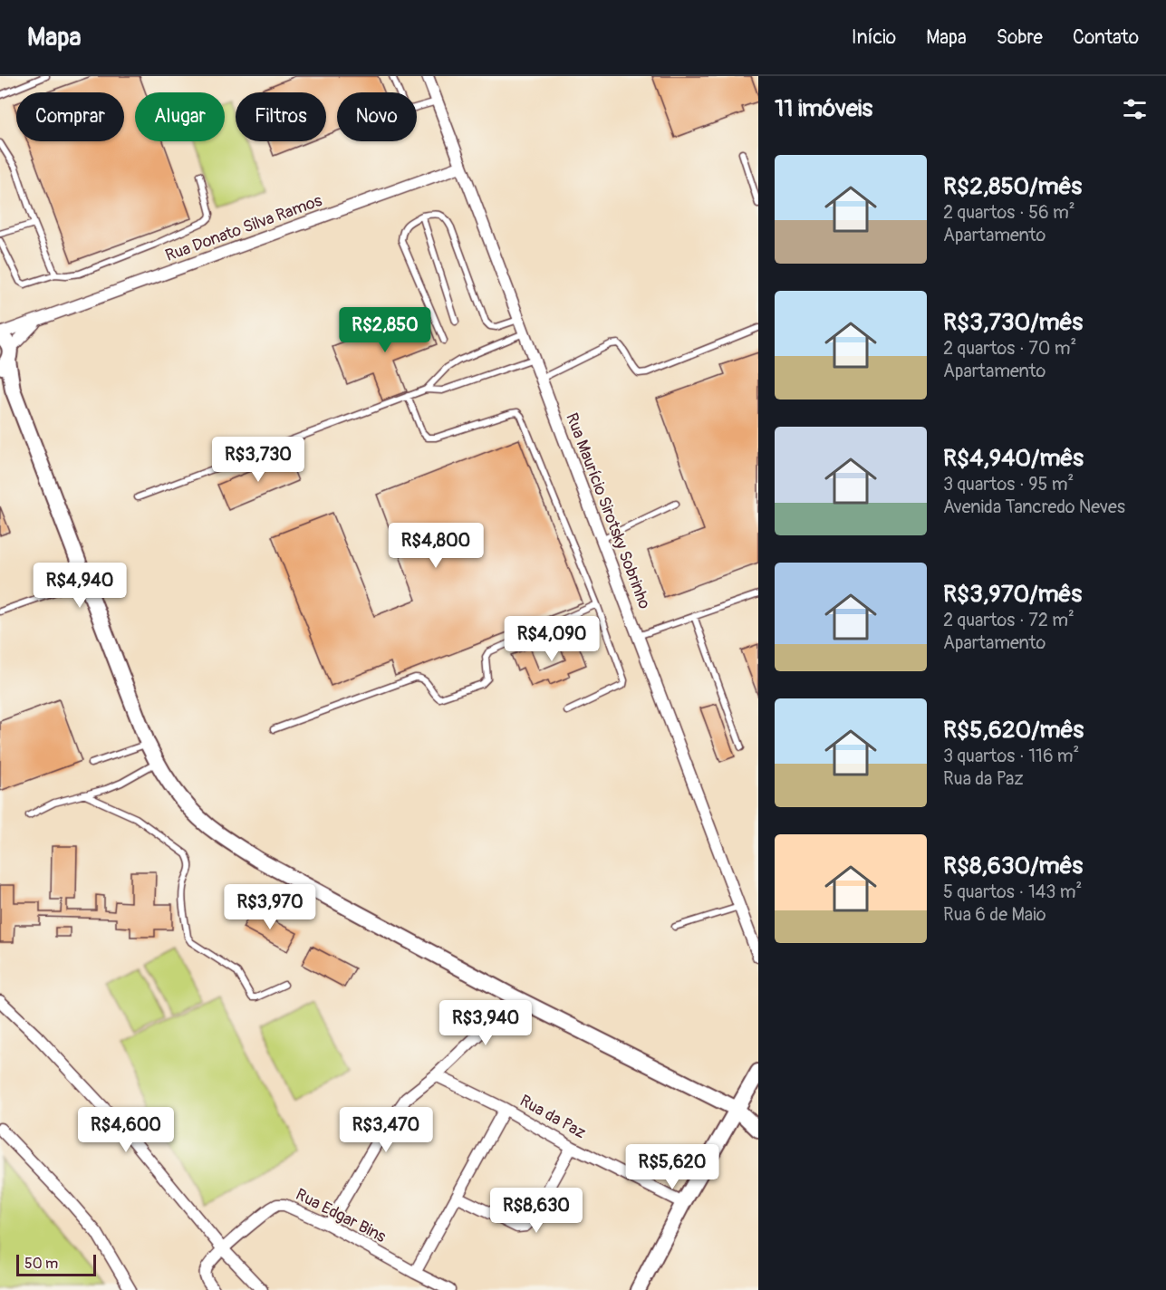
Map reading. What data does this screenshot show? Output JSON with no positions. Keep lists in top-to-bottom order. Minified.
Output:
{"streets":{"street":["Rua Donato Silva Ramos","Rua Maurício Sirotsky Sobrinho","Rua da Paz","Rua Edgar Bins"]},"crossings":[["Rua Donato Silva Ramos","Rua Maurício Sirotsky Sobrinho"]],"scale_bar":"50 m","page":{"header":"Mapa","nav":["Início","Mapa","Sobre","Contato"],"heading":"11 imóveis","chip":["Comprar","Alugar","Filtros","Novo"],"list":[{"name":"R$2,850/mês","note":"2 quartos · 56 m² · Apartamento"},{"name":"R$3,730/mês","note":"2 quartos · 70 m² · Apartamento"},{"name":"R$4,940/mês","note":"3 quartos · 95 m² · Avenida Tancredo Neves"},{"name":"R$3,970/mês","note":"2 quartos · 72 m² · Apartamento"},{"name":"R$5,620/mês","note":"3 quartos · 116 m² · Rua da Paz"},{"name":"R$8,630/mês","note":"5 quartos · 143 m² · Rua 6 de Maio"}],"price":["R$2,850","R$3,730","R$4,800","R$4,940","R$4,090","R$3,970","R$3,940","R$4,600","R$3,470","R$5,620","R$8,630"],"scale":"50 m"}}
